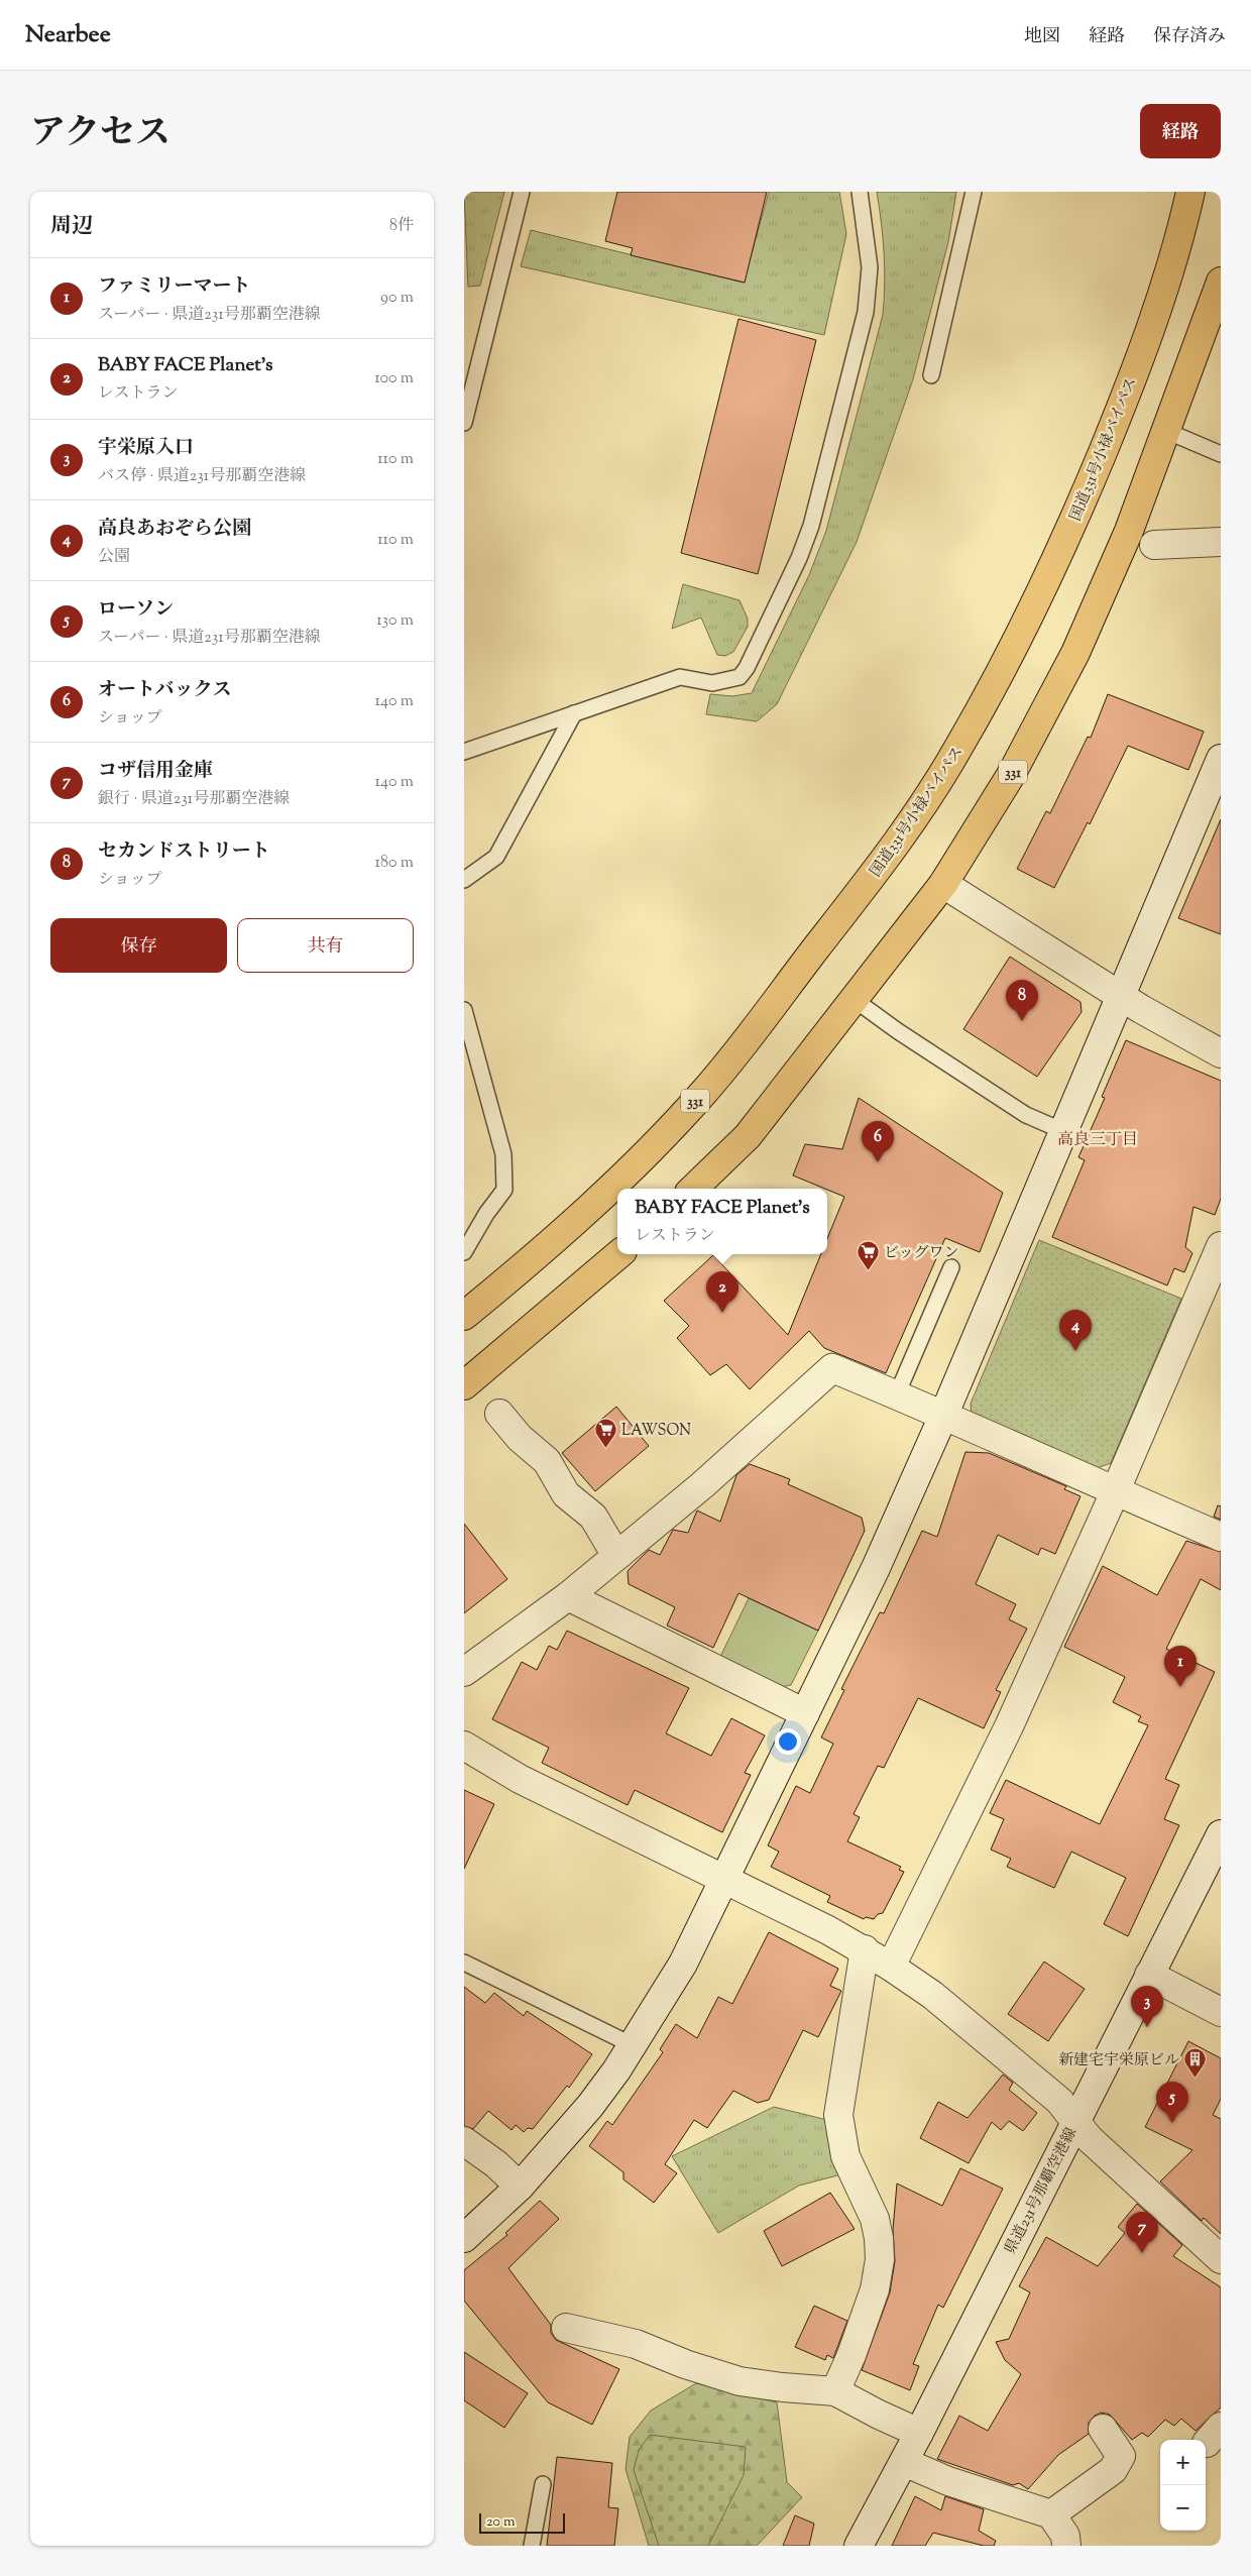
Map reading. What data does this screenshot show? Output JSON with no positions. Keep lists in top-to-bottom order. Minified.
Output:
{"streets":{"highway":["国道331号小禄バイパス","331"],"street":["県道231号那覇空港線"]},"districts":["高良三丁目"],"places":{"supermarket":["ビッグワン","LAWSON"],"building":["新建宅宇栄原ビル"]},"scale_bar":"20 m","page":{"header":"Nearbee","nav":["地図","経路","保存済み"],"title":"アクセス","buttons":["経路",["保存","共有"]],"heading":["周辺","8件"],"list":[{"mark":"1","name":"ファミリーマート","note":"スーパー · 県道231号那覇空港線","value":"90 m"},{"mark":"2","name":"BABY FACE Planet's","note":"レストラン","value":"100 m"},{"mark":"3","name":"宇栄原入口","note":"バス停 · 県道231号那覇空港線","value":"110 m"},{"mark":"4","name":"高良あおぞら公園","note":"公園","value":"110 m"},{"mark":"5","name":"ローソン","note":"スーパー · 県道231号那覇空港線","value":"130 m"},{"mark":"6","name":"オートバックス","note":"ショップ","value":"140 m"},{"mark":"7","name":"コザ信用金庫","note":"銀行 · 県道231号那覇空港線","value":"140 m"},{"mark":"8","name":"セカンドストリート","note":"ショップ","value":"180 m"}],"pins":["8","6","2","4","1","3","5","7"],"popup":["BABY FACE Planet's","レストラン"],"map_buttons":["+","−"],"scale":"20 m"}}
